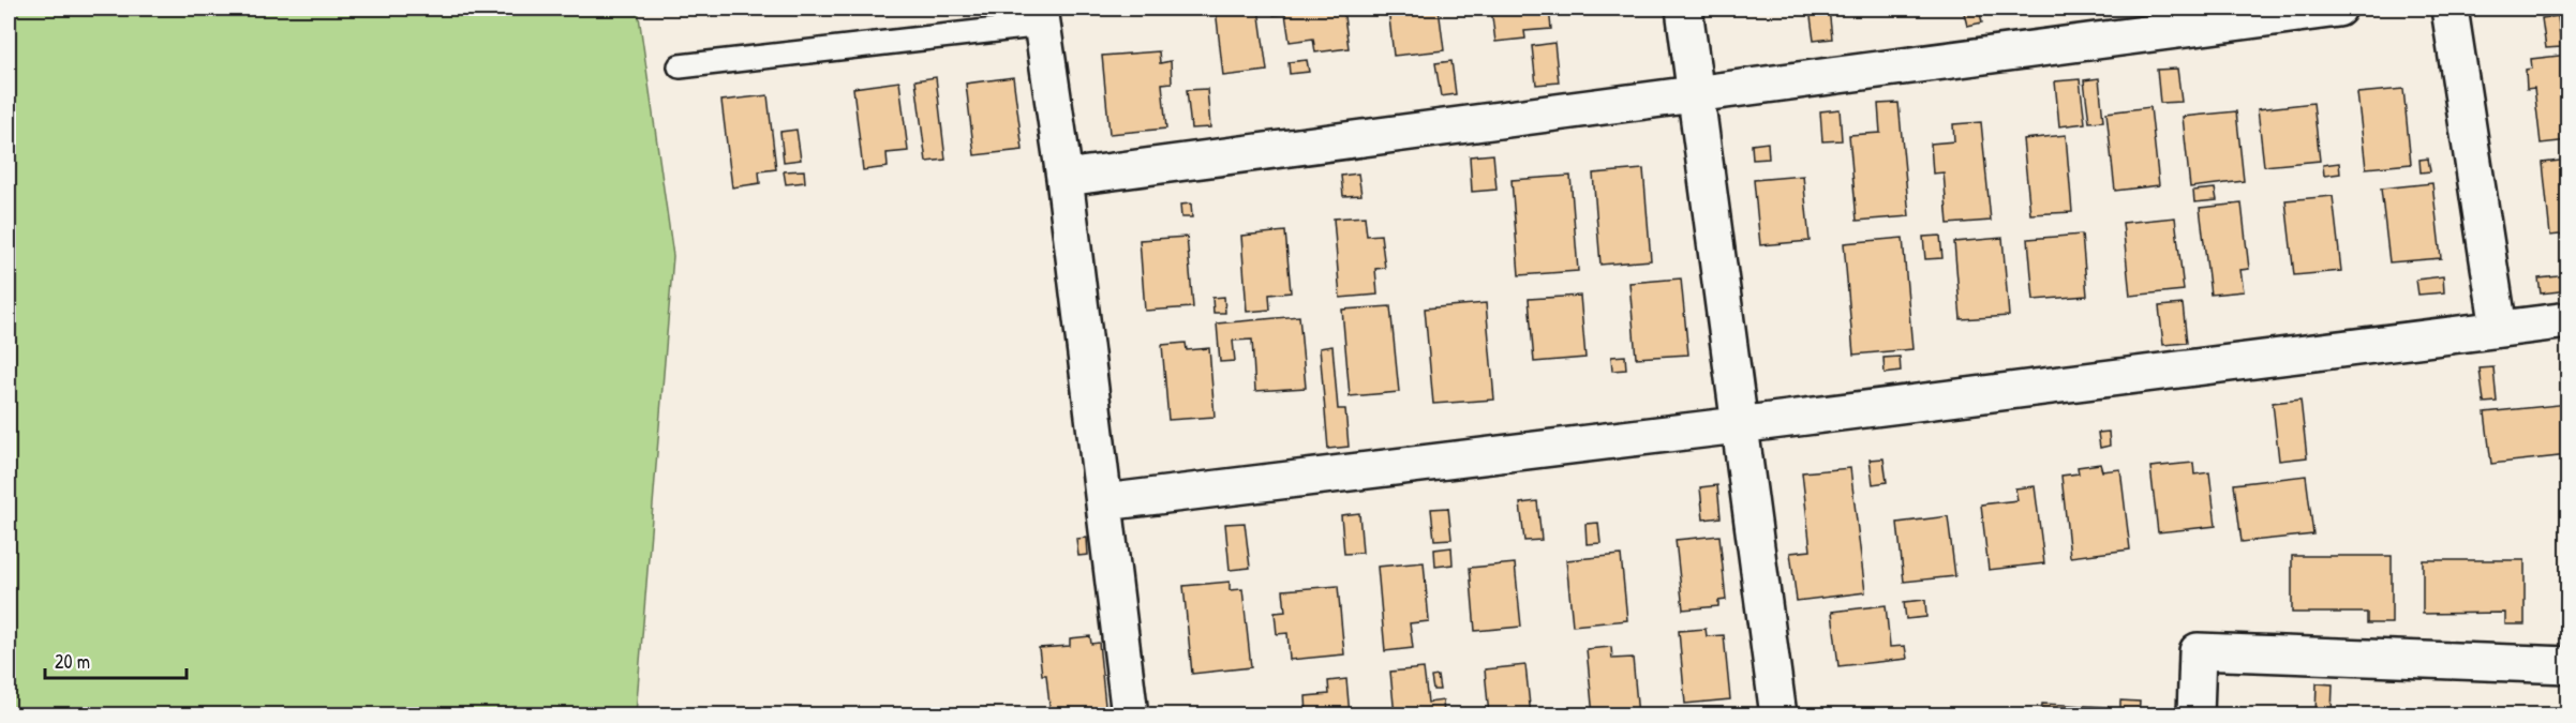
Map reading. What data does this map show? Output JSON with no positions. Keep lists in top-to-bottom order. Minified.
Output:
{"scale_bar":"20 m"}
